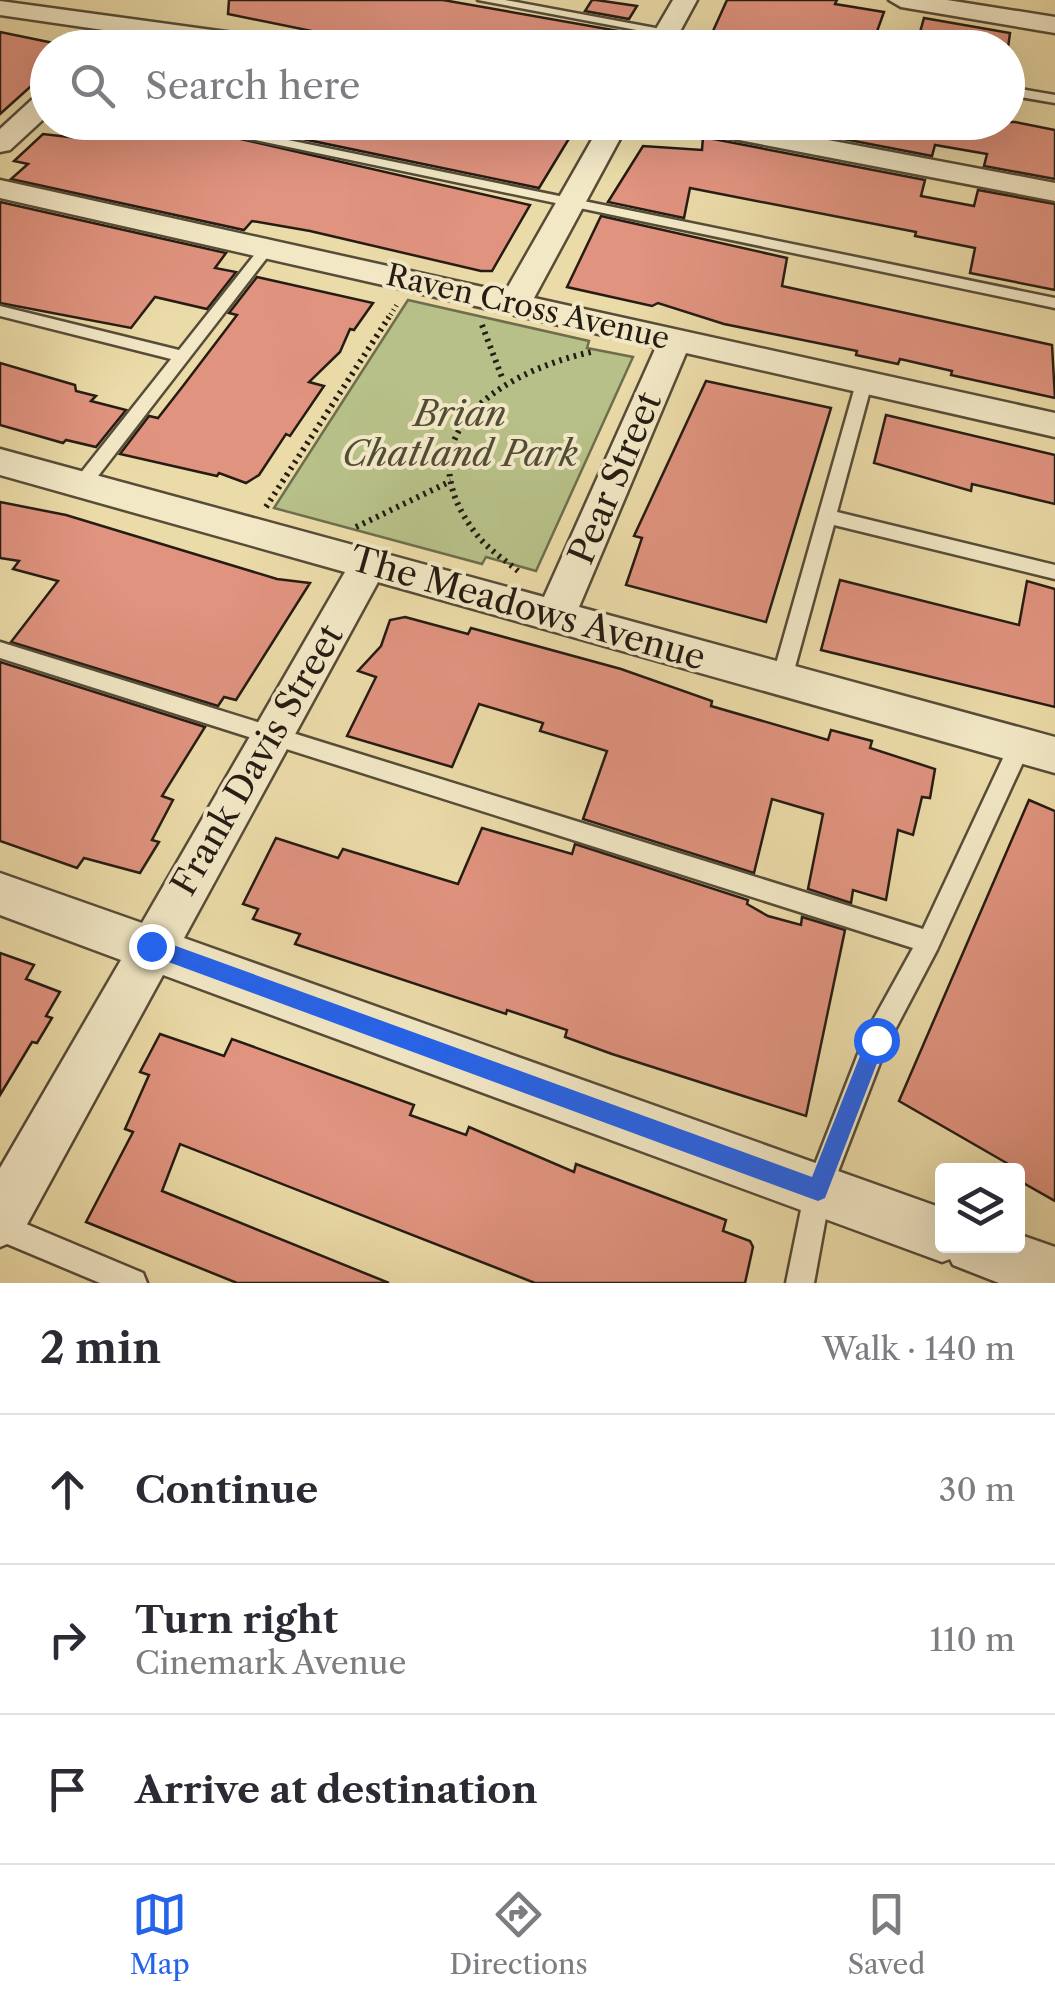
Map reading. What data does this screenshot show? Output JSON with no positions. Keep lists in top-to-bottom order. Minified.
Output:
{"streets":{"street":["Raven Cross Avenue","Pear Street","The Meadows Avenue","Frank Davis Street"]},"crossings":[["Raven Cross Avenue","Pear Street"],["Pear Street","The Meadows Avenue"],["The Meadows Avenue","Frank Davis Street"]],"parks":["Brian Chatland Park"],"page":{"search":"Search here","heading":["2 min","Walk · 140 m"],"list":[["Continue","30 m"],["Turn right","Cinemark Avenue","110 m"],"Arrive at destination"],"nav":["Map","Directions","Saved"]}}
